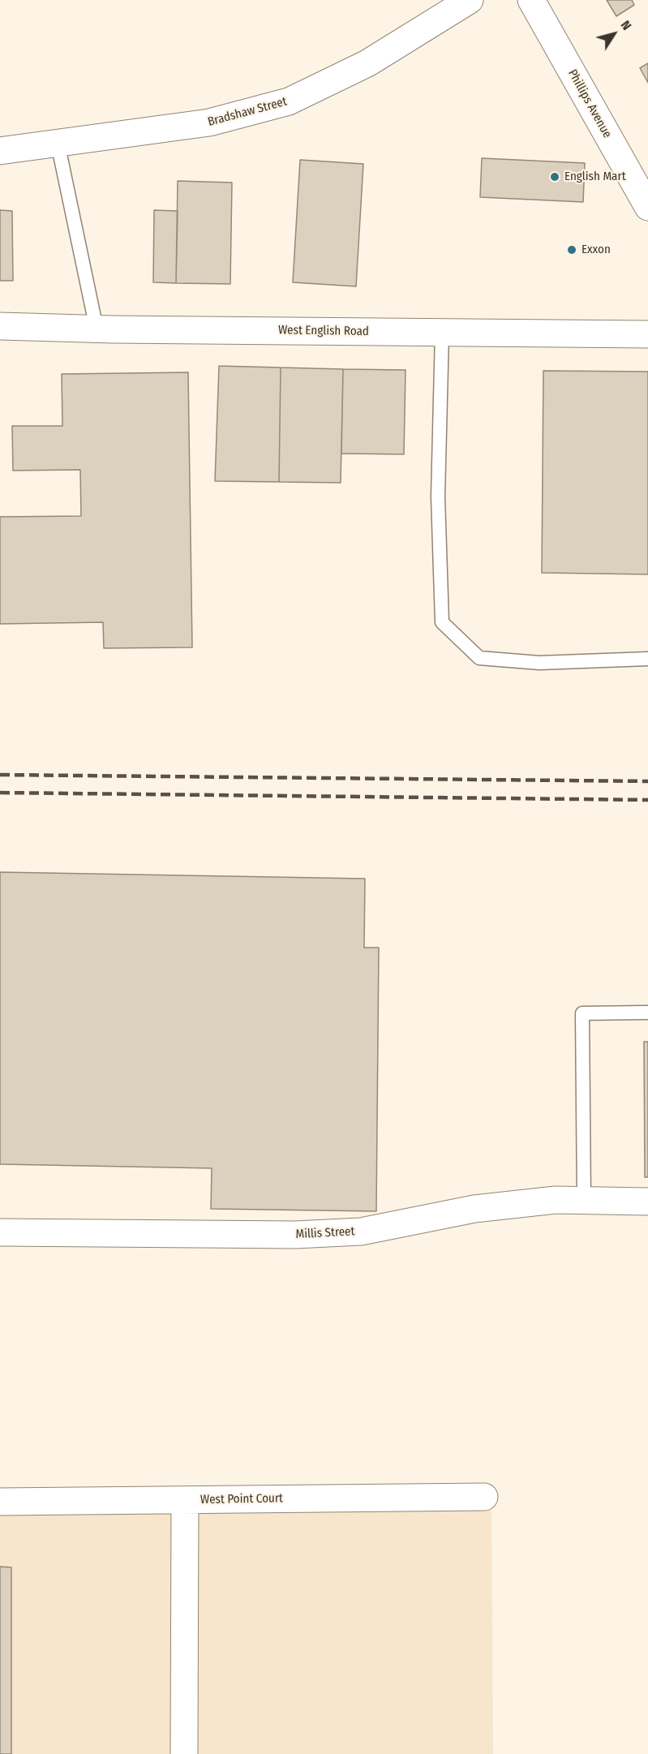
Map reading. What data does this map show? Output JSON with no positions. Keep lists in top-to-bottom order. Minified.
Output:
{"streets":{"street":["Phillips Avenue","Bradshaw Street","West English Road","Millis Street","West Point Court"]},"places":["English Mart","Exxon"],"north":"top right"}
